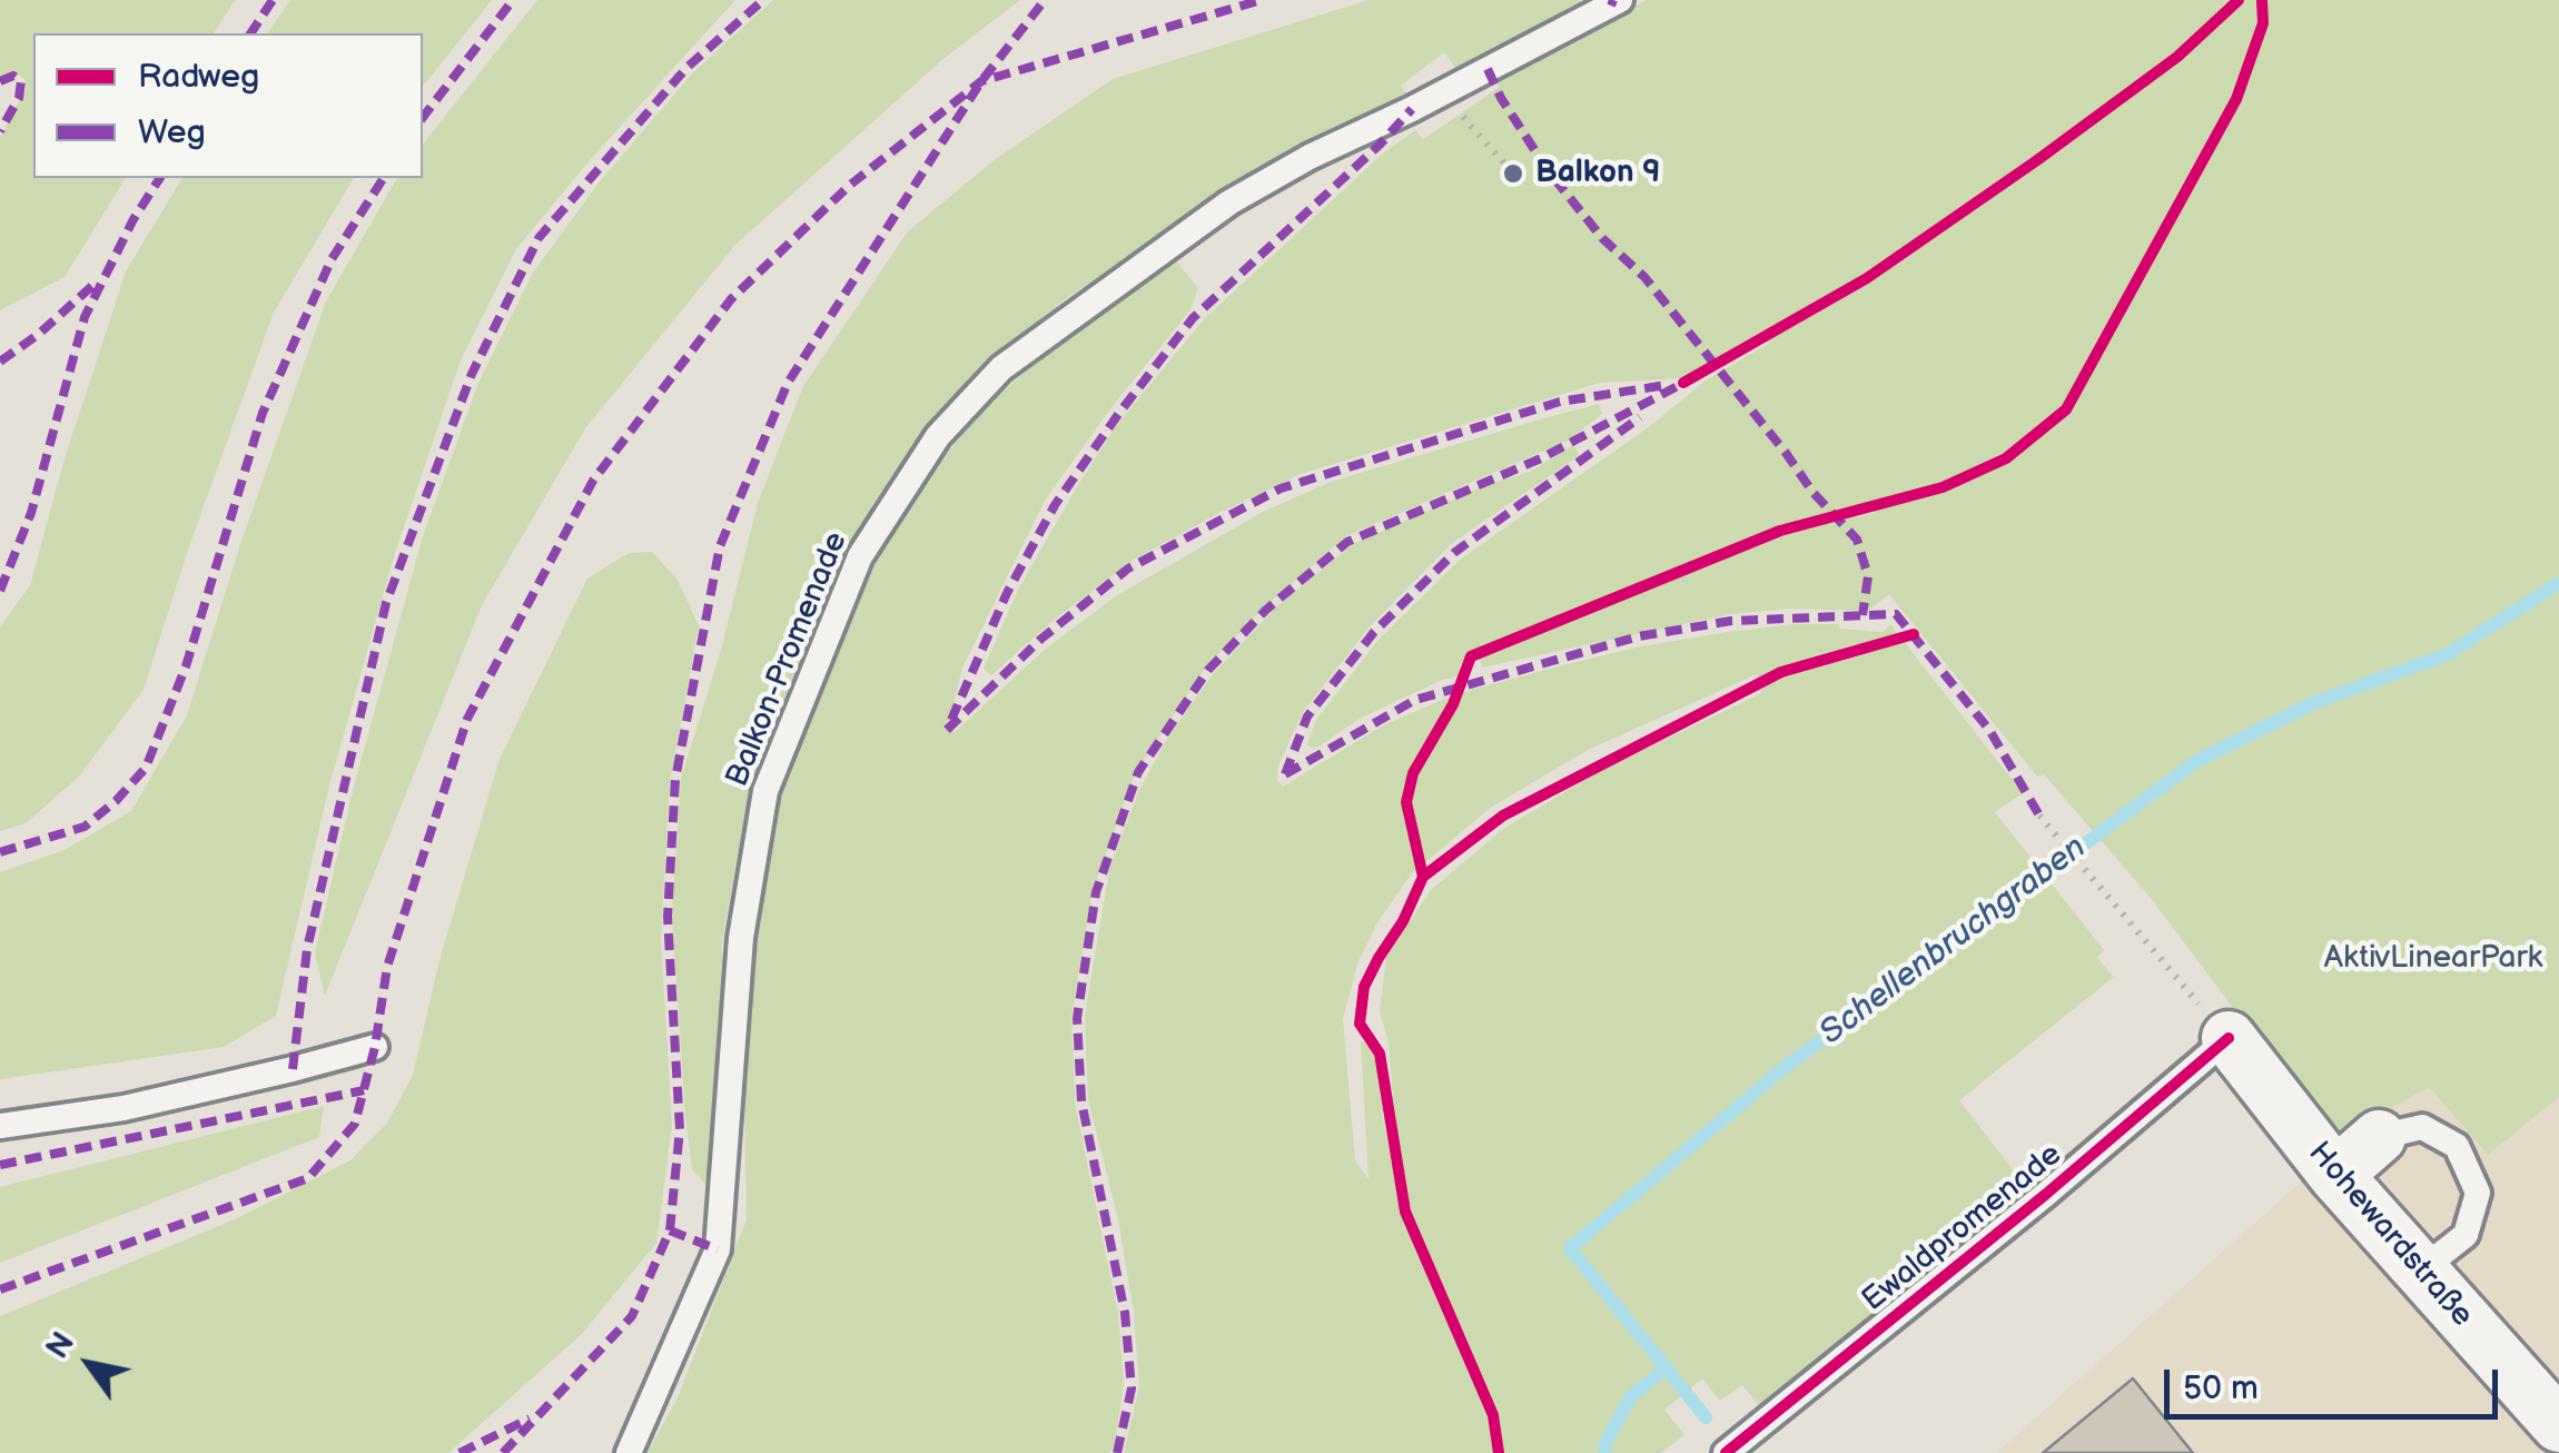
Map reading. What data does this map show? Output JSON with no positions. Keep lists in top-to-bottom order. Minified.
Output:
{"streets":{"street":["Hohewardstraße"],"lane":["Balkon-Promenade","Ewaldpromenade"]},"crossings":[["Ewaldpromenade","Hohewardstraße"]],"water":["Schellenbruchgraben"],"parks":["AktivLinearPark"],"places":["Balkon 9"],"legend":["Radweg","Weg"],"scale_bar":"50 m","north":"top left"}
